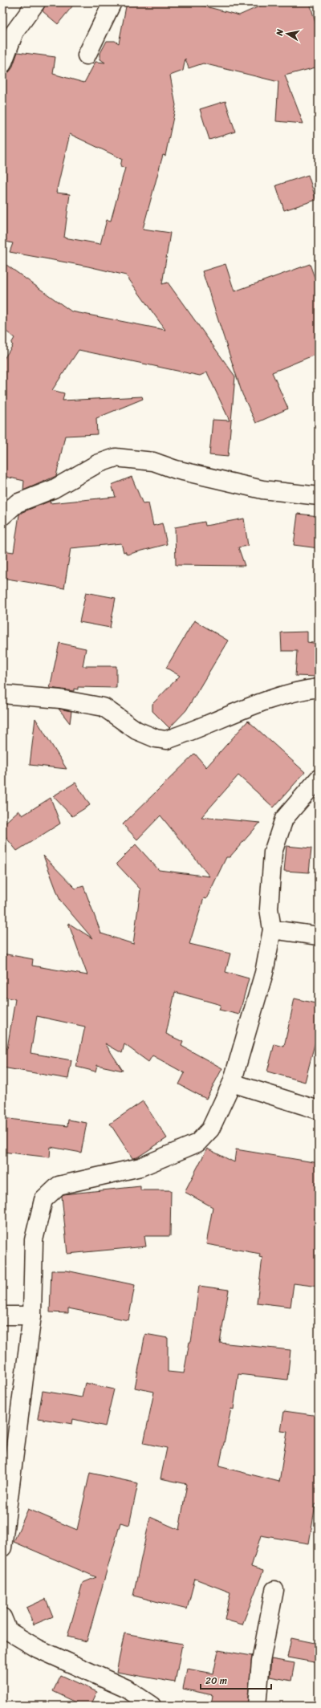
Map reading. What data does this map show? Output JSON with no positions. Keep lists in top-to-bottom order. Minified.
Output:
{"scale_bar":"20 m","north":"left"}
